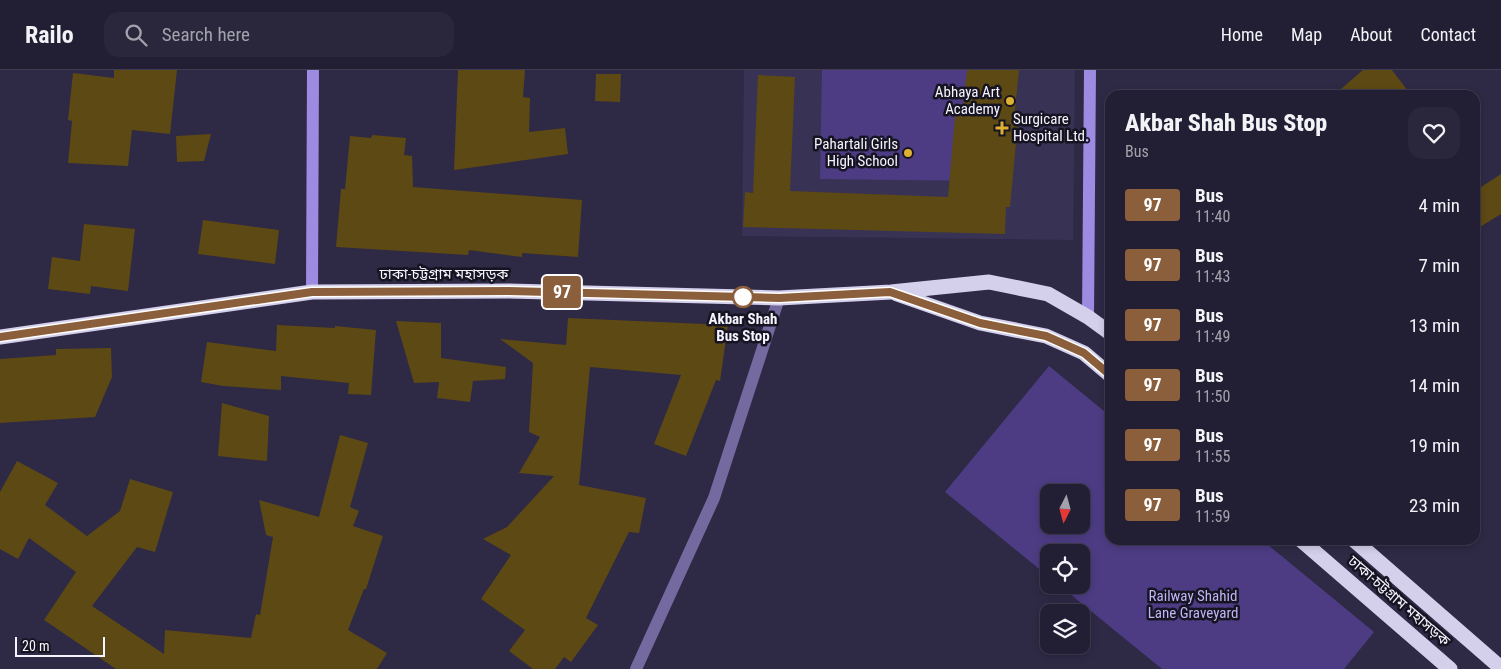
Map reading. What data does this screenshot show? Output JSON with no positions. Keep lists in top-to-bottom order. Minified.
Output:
{"streets":{"highway":["ঢাকা-চট্টগ্রাম মহাসড়ক"]},"parks":["Railway Shahid Lane Graveyard"],"places":{"other":["Abhaya Art Academy","Pahartali Girls High School","Akbar Shah Bus Stop"],"health":["Surgicare Hospital Ltd."]},"lines":["bus line 97"],"scale_bar":"20 m","north":"bottom","page":{"header":"Railo","search":"Search here","nav":["Home","Map","About","Contact"],"on_map":"97","heading":["Akbar Shah Bus Stop","Bus"],"list":[{"mark":"97","name":"Bus","note":"11:40","value":"4 min"},{"mark":"97","name":"Bus","note":"11:43","value":"7 min"},{"mark":"97","name":"Bus","note":"11:49","value":"13 min"},{"mark":"97","name":"Bus","note":"11:50","value":"14 min"},{"mark":"97","name":"Bus","note":"11:55","value":"19 min"},{"mark":"97","name":"Bus","note":"11:59","value":"23 min"}],"scale":"20 m"}}
